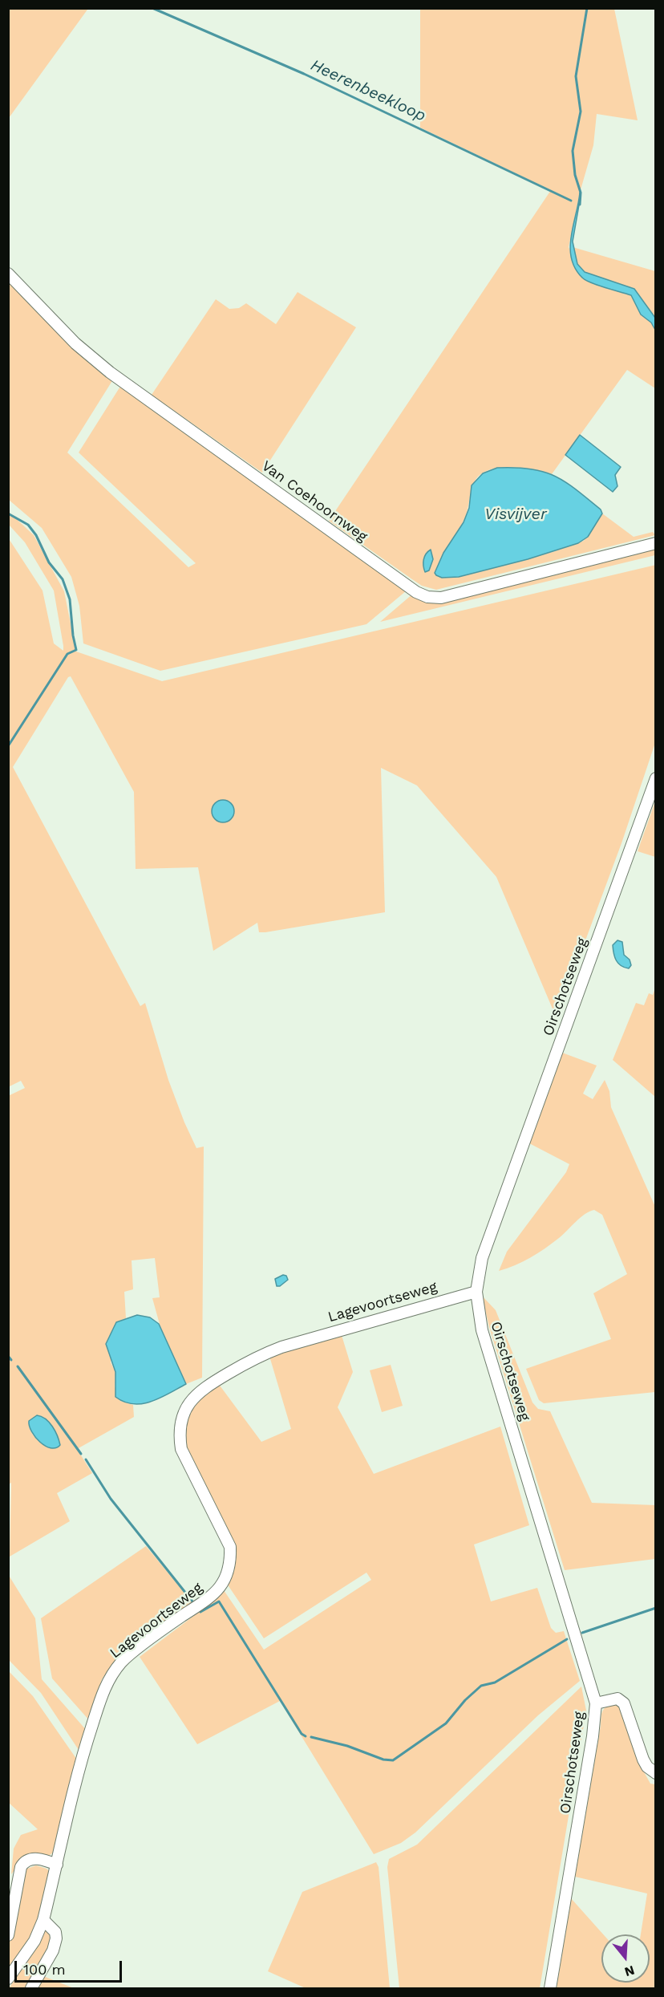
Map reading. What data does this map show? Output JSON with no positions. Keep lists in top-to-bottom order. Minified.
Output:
{"streets":{"street":["Van Coehoornweg","Oirschotseweg","Lagevoortseweg"]},"crossings":[["Oirschotseweg","Lagevoortseweg"]],"water":["Heerenbeekloop","Visvijver"],"scale_bar":"100 m","north":"bottom"}
